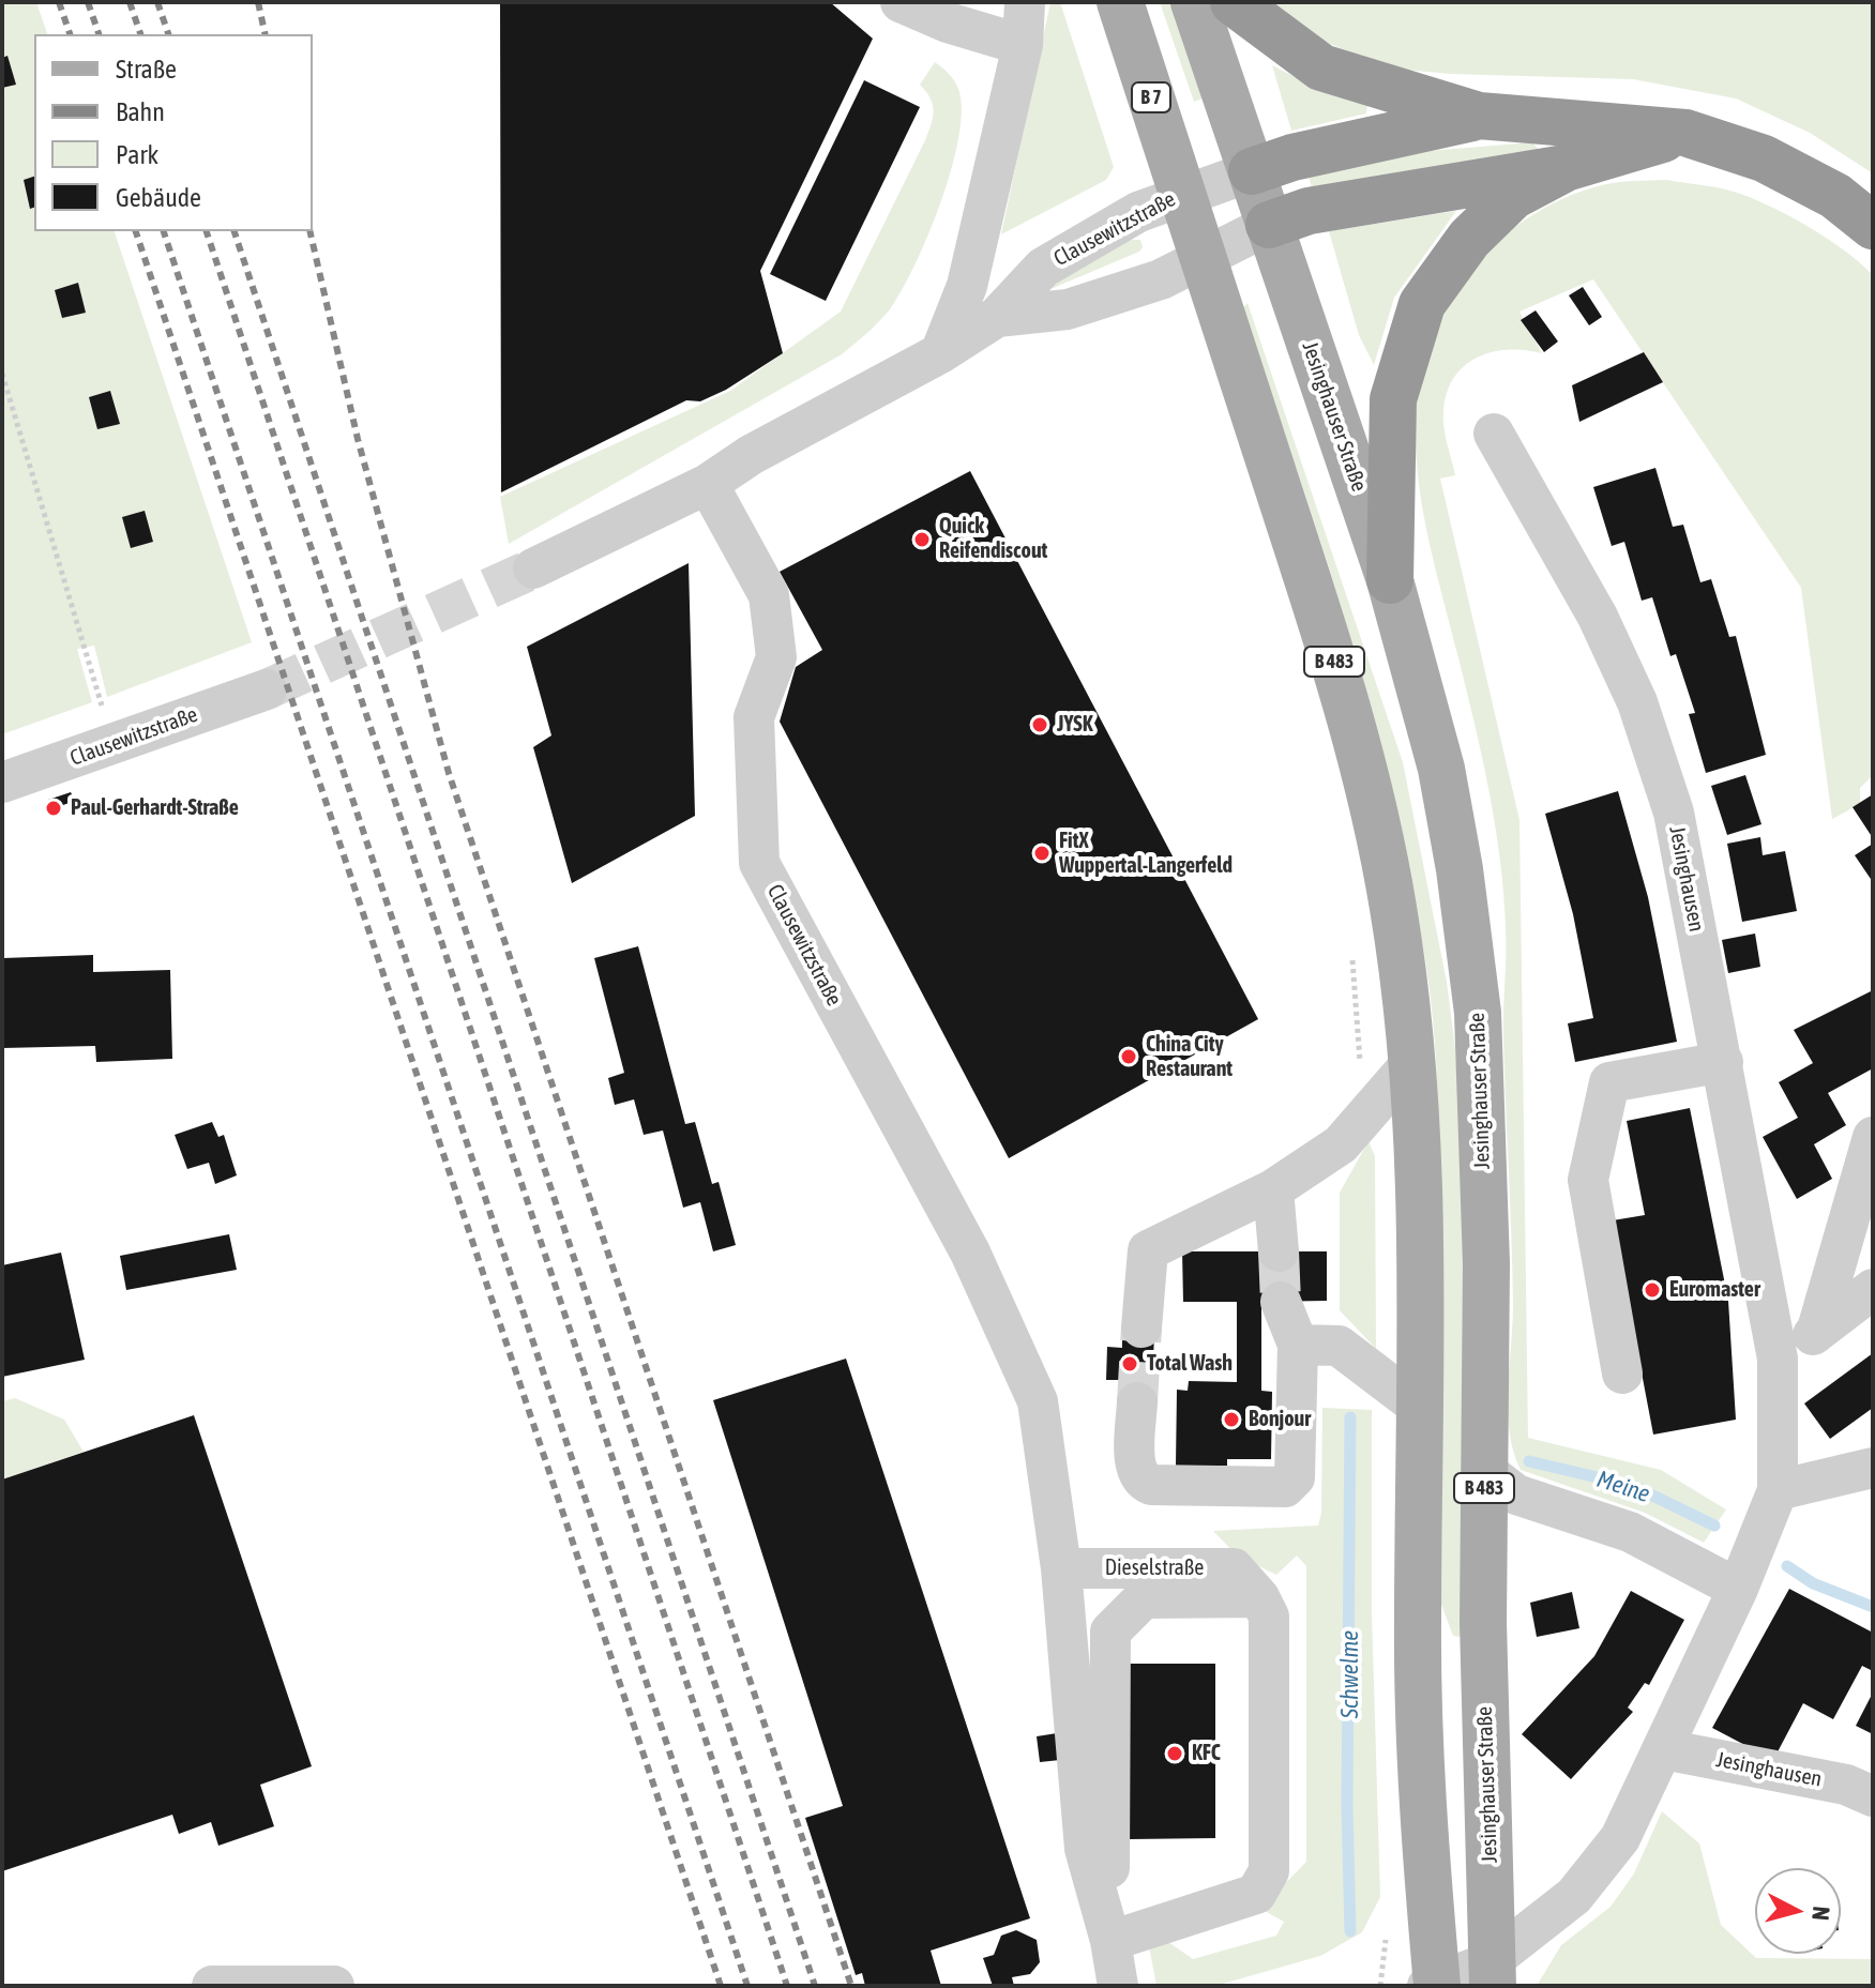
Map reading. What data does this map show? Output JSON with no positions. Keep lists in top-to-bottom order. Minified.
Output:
{"streets":{"main road":["B 7","Jesinghauser Straße","B 483"],"street":["Clausewitzstraße","Jesinghausen","Dieselstraße"]},"crossings":[["B 7","Clausewitzstraße"],["B 7","B 483"],["Clausewitzstraße","Jesinghauser Straße"],["Clausewitzstraße","B 483"],["Clausewitzstraße","Dieselstraße"],["Jesinghauser Straße","Jesinghausen"]],"water":["Meine","Schwelme"],"places":["Quick Reifendiscout","JYSK","Paul-Gerhardt-Straße","FitX Wuppertal-Langerfeld","China City Restaurant","Euromaster","Total Wash","Bonjour","KFC"],"legend":["Straße","Bahn","Park","Gebäude"],"north":"right"}
